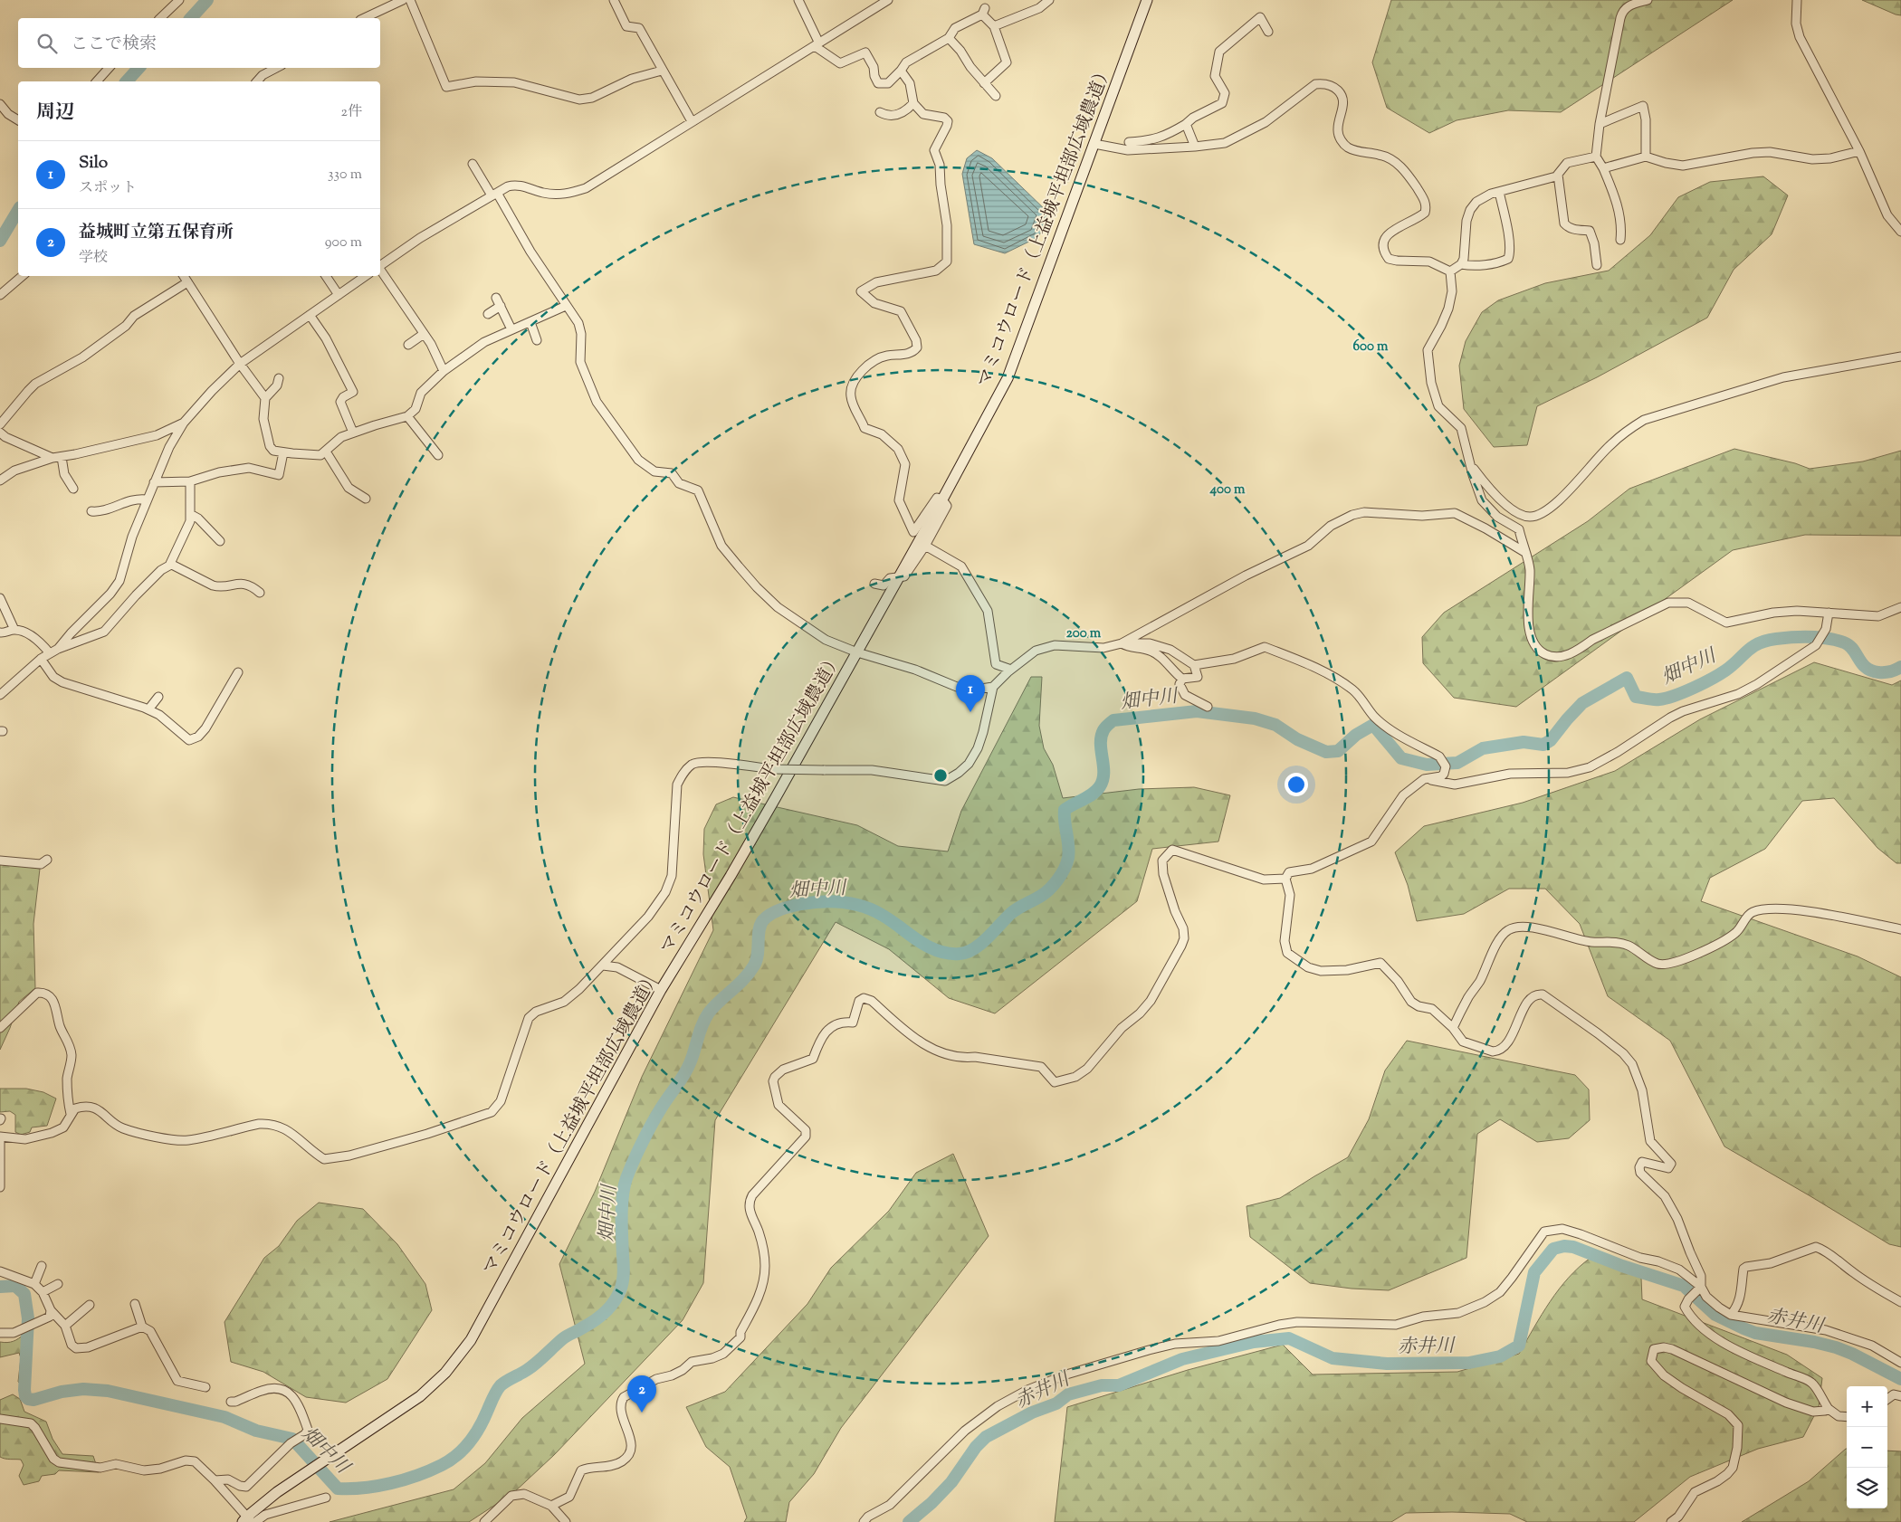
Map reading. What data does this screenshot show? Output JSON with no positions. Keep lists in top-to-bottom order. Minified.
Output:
{"streets":{"street":["マミコウロード（上益城平坦部広域農道）"]},"water":["畑中川","赤井川"],"page":{"search":"ここで検索","heading":["周辺","2件"],"list":[{"mark":"1","name":"Silo","note":"スポット","value":"330 m"},{"mark":"2","name":"益城町立第五保育所","note":"学校","value":"900 m"}],"pins":["1","2"],"map_buttons":["+","−"]},"rings":["600 m","400 m","200 m"]}
